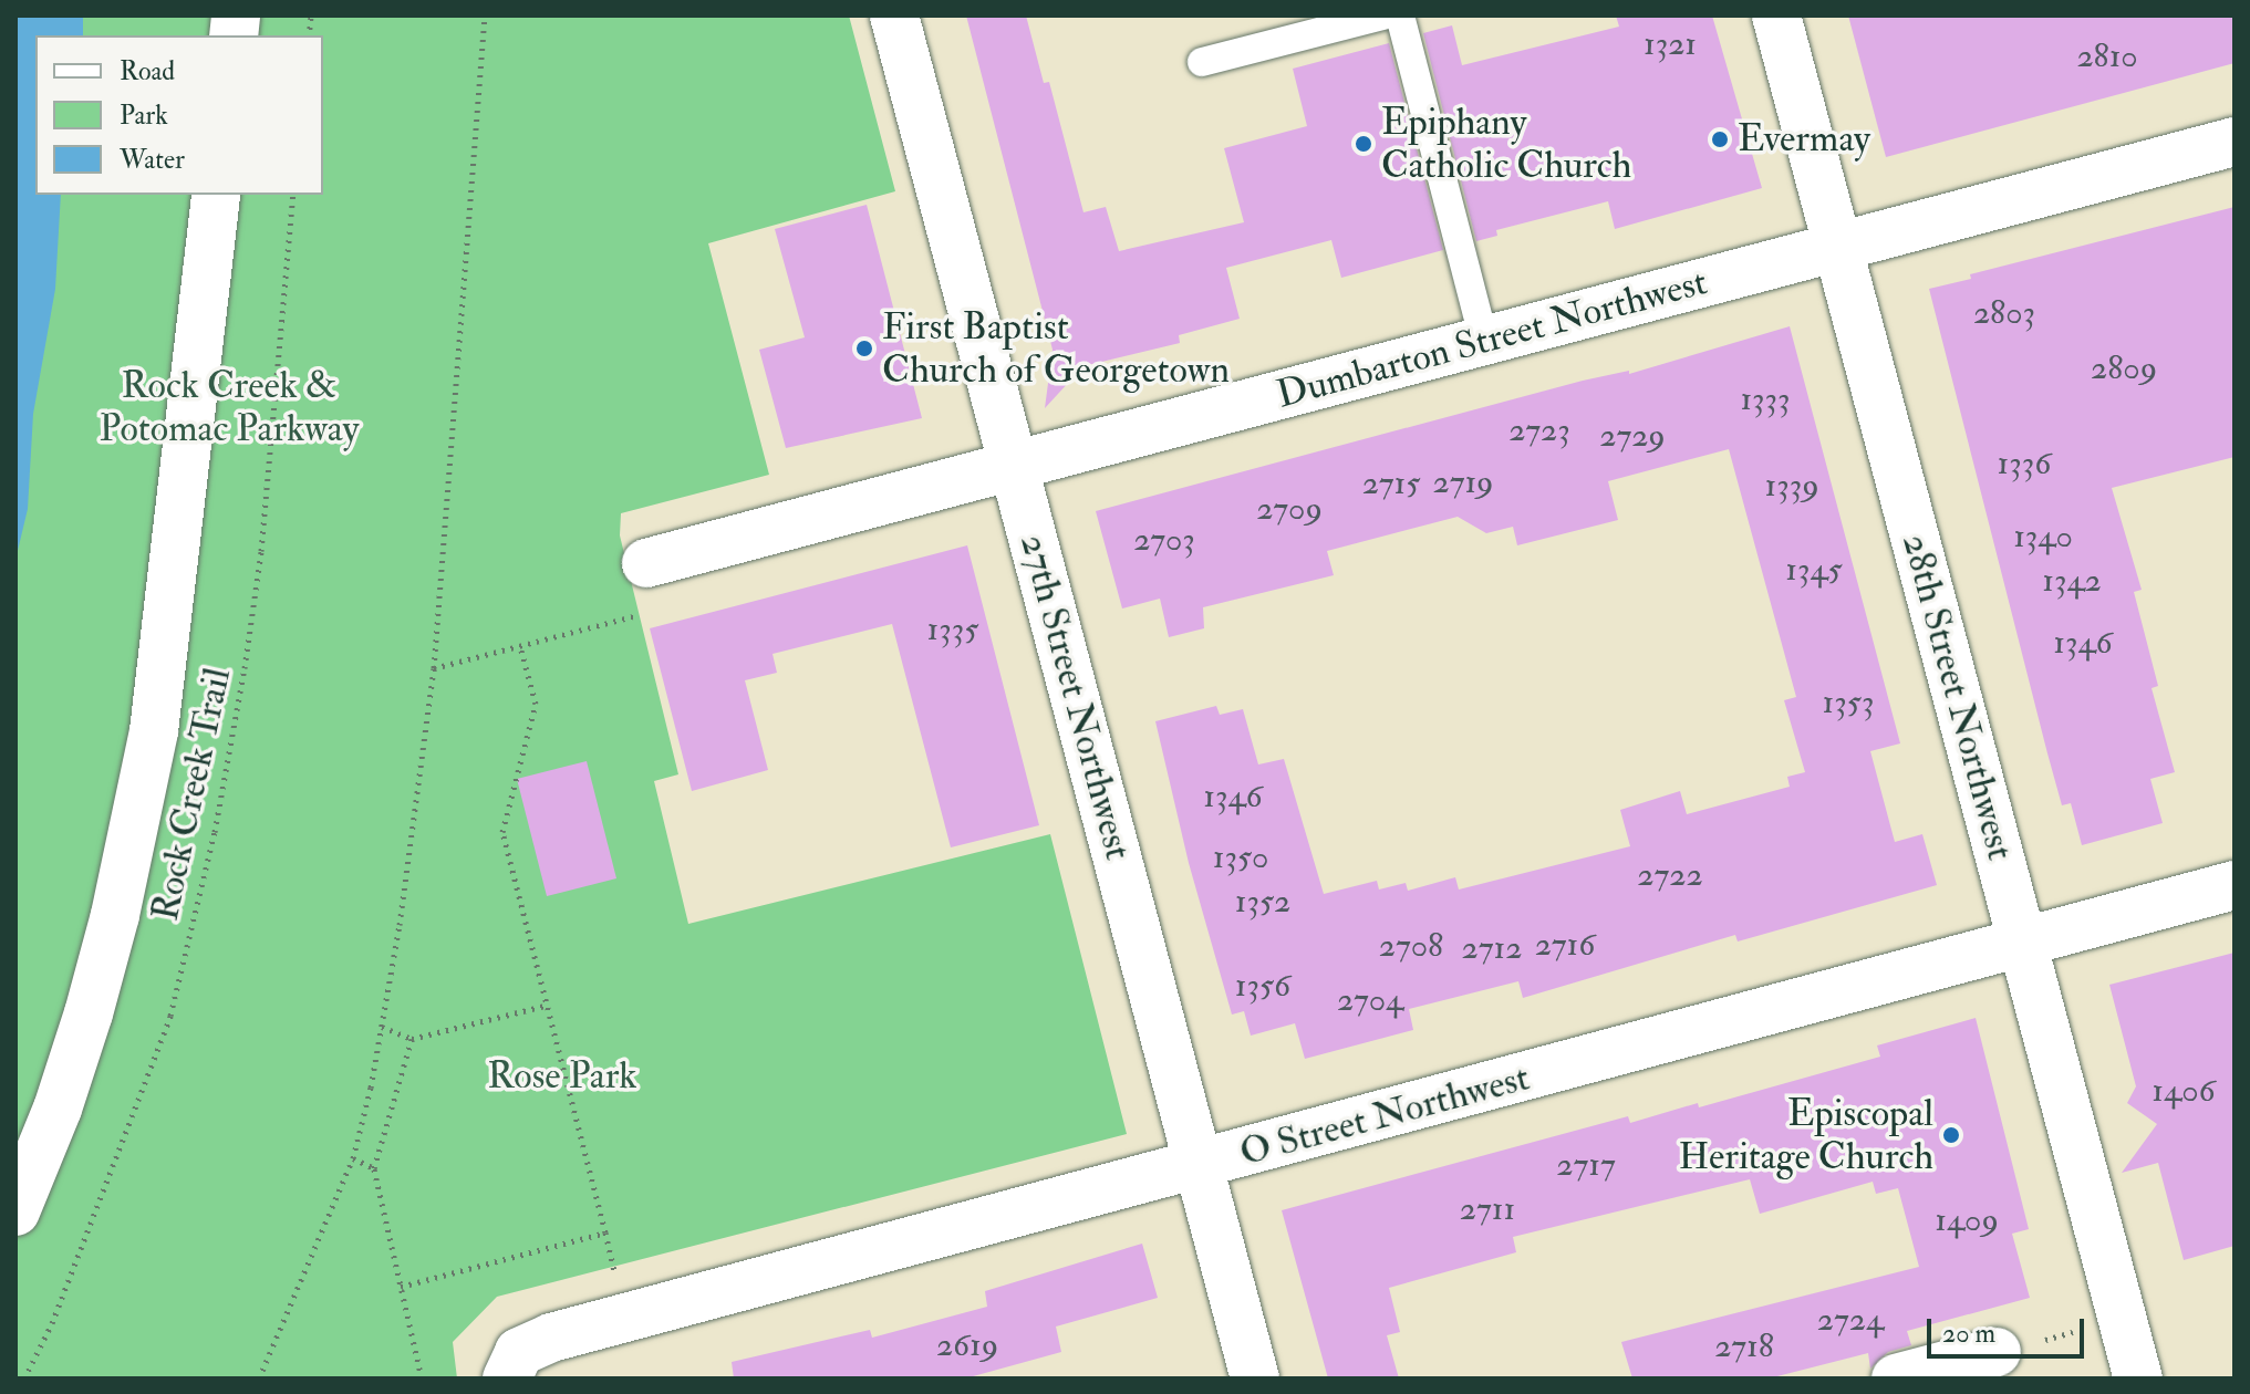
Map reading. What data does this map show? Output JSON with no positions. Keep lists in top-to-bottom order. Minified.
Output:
{"streets":{"street":["Dumbarton Street Northwest","27th Street Northwest","28th Street Northwest","O Street Northwest"],"path":["Rock Creek Trail"]},"crossings":[["Dumbarton Street Northwest","27th Street Northwest"],["Dumbarton Street Northwest","28th Street Northwest"],["27th Street Northwest","O Street Northwest"],["28th Street Northwest","O Street Northwest"]],"parks":["Rock Creek & Potomac Parkway","Rose Park"],"places":["Evermay","Epiphany Catholic Church","First Baptist Church of Georgetown","Episcopal Heritage Church"],"house_numbers":["1321","2810","2803","2809","1333","2723","2729","1336","2719","2715","1339","2709","1340","2703","1345","1342","1335","1346","1353","1346","1350","2722","1352","2716","2708","2712","1356","2704","1406","2717","2711","1409","2724","2619","2718"],"legend":["Road","Park","Water"],"scale_bar":"20 m"}
